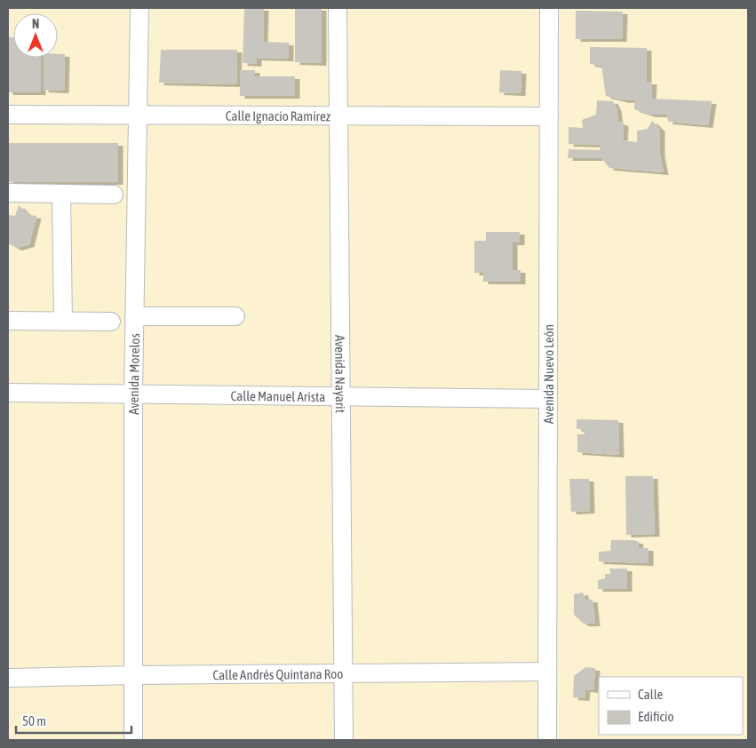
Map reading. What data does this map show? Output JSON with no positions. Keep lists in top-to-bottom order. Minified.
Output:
{"streets":{"street":["Calle Ignacio Ramírez","Avenida Morelos","Avenida Nayarit","Avenida Nuevo León","Calle Manuel Arista","Calle Andrés Quintana Roo"]},"crossings":[["Calle Ignacio Ramírez","Avenida Morelos"],["Calle Ignacio Ramírez","Avenida Nayarit"],["Calle Ignacio Ramírez","Avenida Nuevo León"],["Avenida Morelos","Calle Manuel Arista"],["Avenida Morelos","Calle Andrés Quintana Roo"],["Avenida Nayarit","Calle Manuel Arista"],["Avenida Nayarit","Calle Andrés Quintana Roo"],["Avenida Nuevo León","Calle Manuel Arista"],["Avenida Nuevo León","Calle Andrés Quintana Roo"]],"legend":["Calle","Edificio"],"scale_bar":"50 m","north":"top"}
